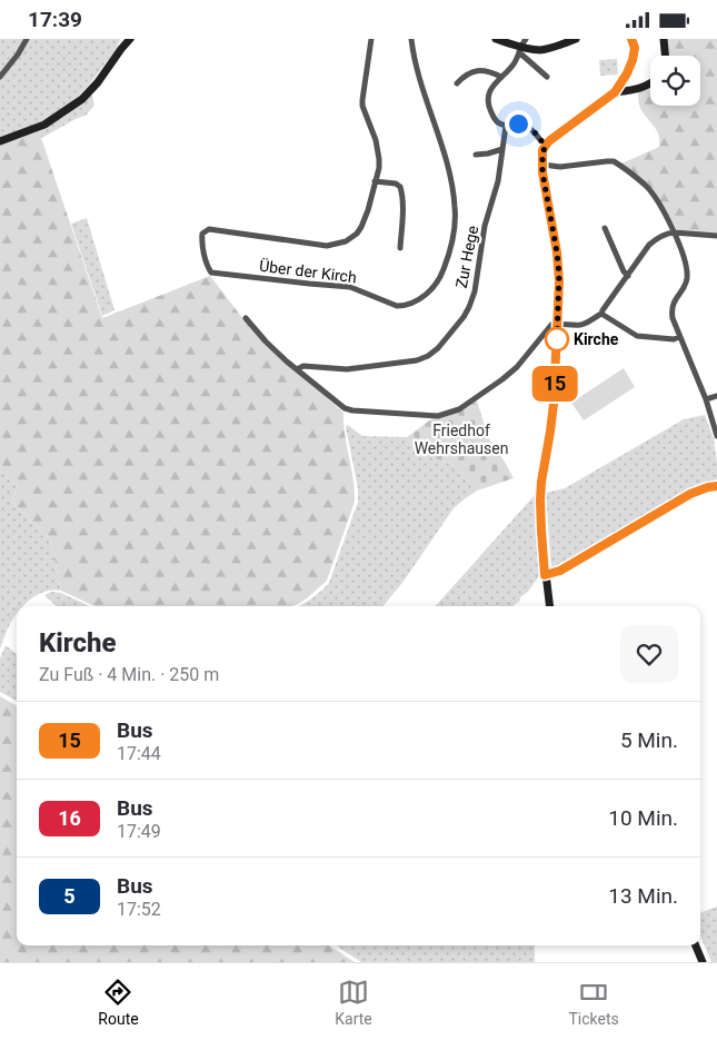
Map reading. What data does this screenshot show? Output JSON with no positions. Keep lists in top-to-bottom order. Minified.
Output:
{"streets":{"street":["Zur Hege","Über der Kirch"]},"parks":["Friedhof Wehrshausen"],"places":["Kirche"],"lines":["bus line 15"],"page":{"status":"17:39","on_map":"15","heading":["Kirche","Zu Fuß · 4 Min. · 250 m"],"list":[{"mark":"15","name":"Bus","note":"17:44","value":"5 Min."},{"mark":"16","name":"Bus","note":"17:49","value":"10 Min."},{"mark":"5","name":"Bus","note":"17:52","value":"13 Min."}],"tabs":["Route","Karte","Tickets"]}}
